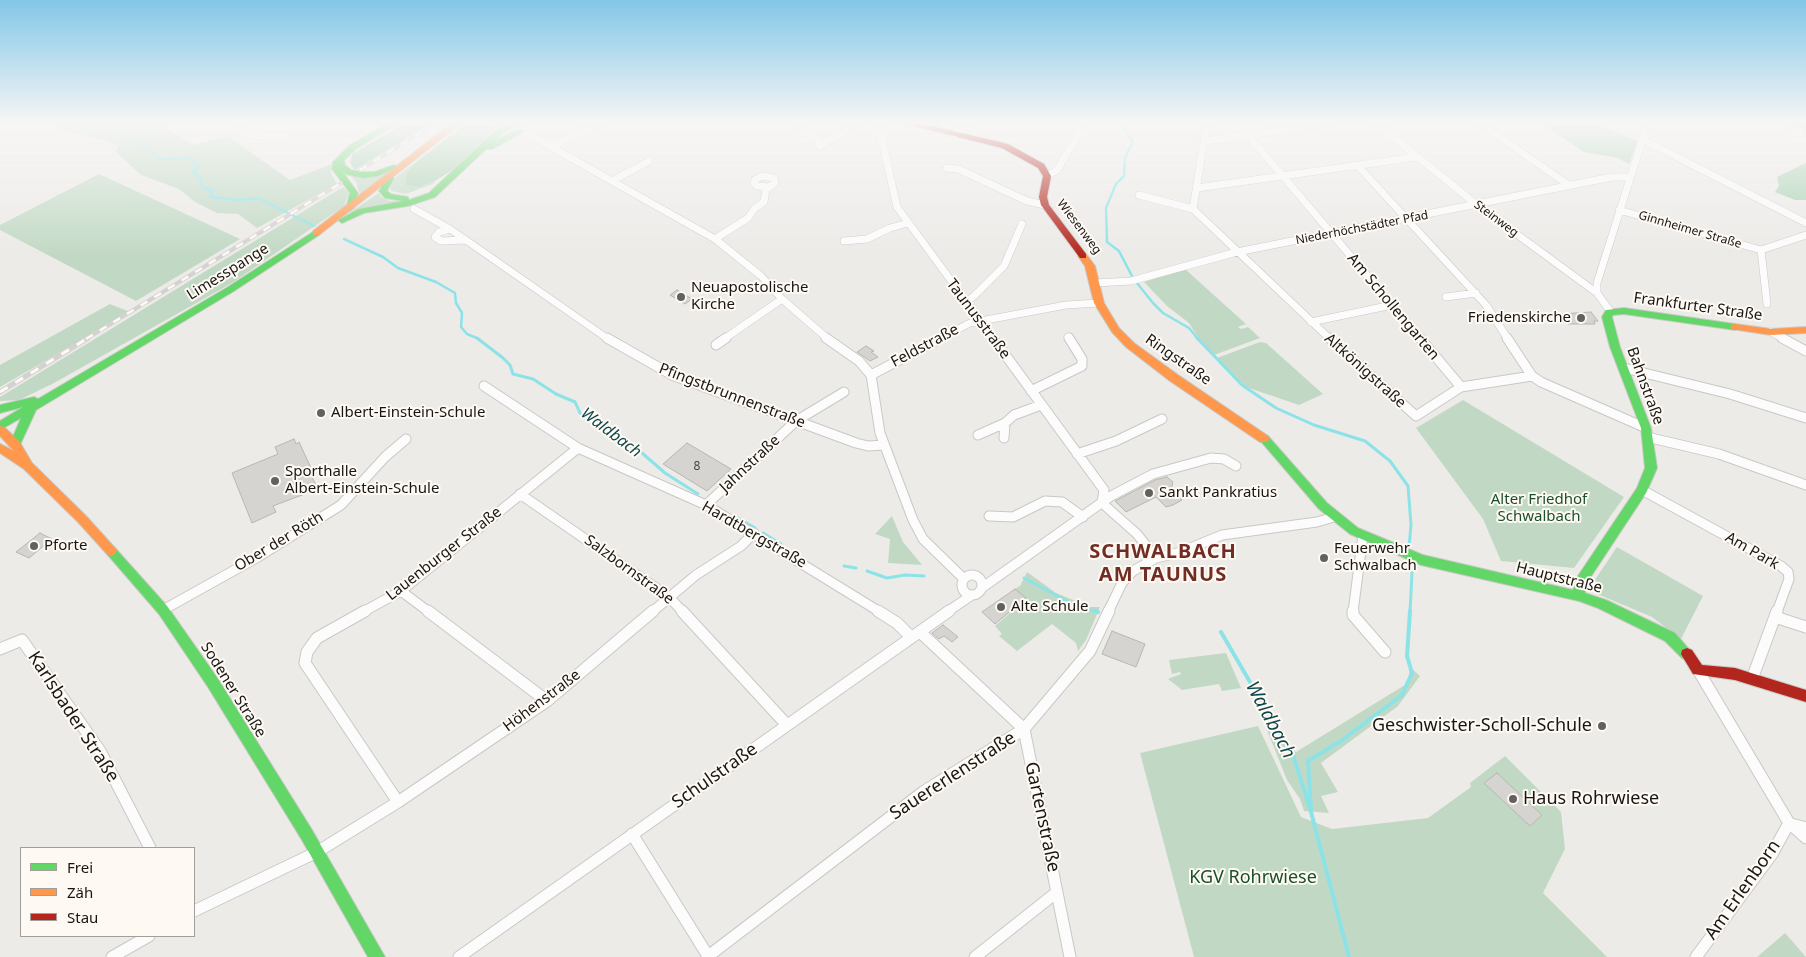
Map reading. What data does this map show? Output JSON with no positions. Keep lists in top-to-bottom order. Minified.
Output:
{"streets":{"street":["Steinweg","Wiesenweg","Niederhöchstädter Pfad","Ginnheimer Straße","Limesspange","Am Schollengarten","Frankfurter Straße","Taunusstraße","Feldstraße","Ringstraße","Altkönigstraße","Bahnstraße","Pfingstbrunnenstraße","Jahnstraße","Hardtbergstraße","Ober der Röth","Am Park","Lauenburger Straße","Salzbornstraße","Hauptstraße","Sodener Straße","Höhenstraße","Karlsbader Straße","Schulstraße","Sauererlenstraße","Gartenstraße","Am Erlenborn"]},"crossings":[["Steinweg","Niederhöchstädter Pfad"],["Steinweg","Bahnstraße"],["Wiesenweg","Niederhöchstädter Pfad"],["Wiesenweg","Ringstraße"],["Niederhöchstädter Pfad","Am Schollengarten"],["Niederhöchstädter Pfad","Altkönigstraße"],["Am Schollengarten","Altkönigstraße"],["Frankfurter Straße","Bahnstraße"],["Taunusstraße","Feldstraße"],["Ringstraße","Hauptstraße"],["Bahnstraße","Am Park"],["Bahnstraße","Hauptstraße"],["Pfingstbrunnenstraße","Jahnstraße"],["Jahnstraße","Hardtbergstraße"],["Hardtbergstraße","Lauenburger Straße"],["Hardtbergstraße","Höhenstraße"],["Hardtbergstraße","Schulstraße"],["Ober der Röth","Sodener Straße"],["Lauenburger Straße","Salzbornstraße"],["Lauenburger Straße","Höhenstraße"],["Salzbornstraße","Höhenstraße"],["Salzbornstraße","Schulstraße"],["Sodener Straße","Höhenstraße"],["Sauererlenstraße","Gartenstraße"]],"districts":["SCHWALBACH AM TAUNUS"],"water":["Waldbach"],"parks":["Alter Friedhof Schwalbach","KGV Rohrwiese"],"places":["Neuapostolische Kirche","Friedenskirche","Albert-Einstein-Schule","Sporthalle Albert-Einstein-Schule","Sankt Pankratius","Pforte","Feuerwehr Schwalbach","Alte Schule","Geschwister-Scholl-Schule","Haus Rohrwiese"],"house_numbers":["8"],"legend":["Frei","Zäh","Stau"]}
